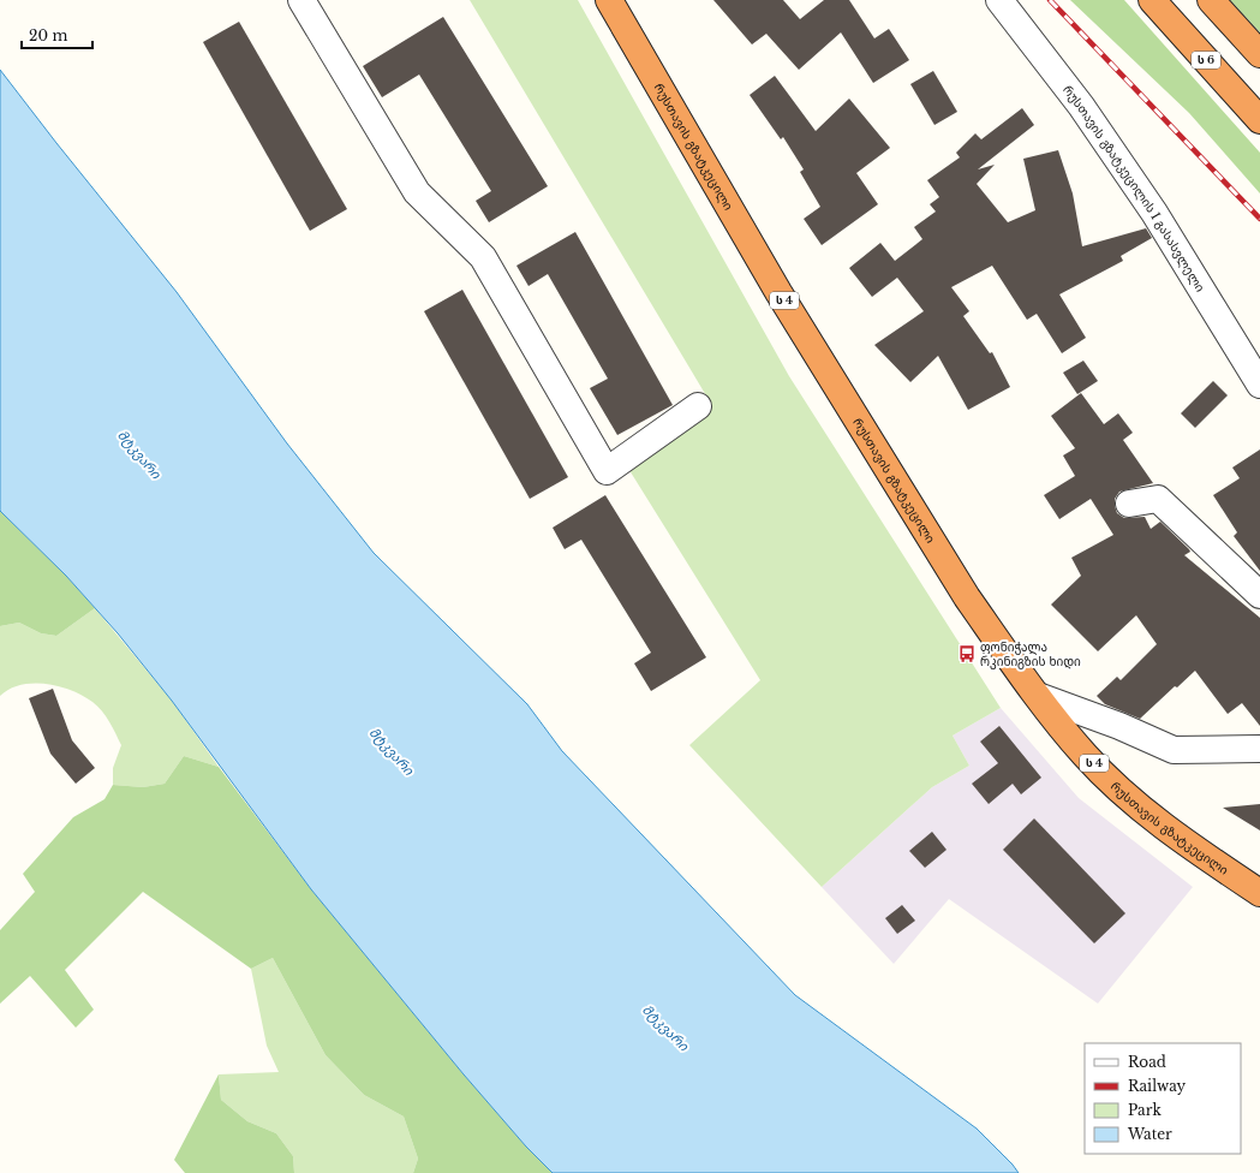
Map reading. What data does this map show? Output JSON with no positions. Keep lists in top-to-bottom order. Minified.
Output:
{"streets":{"highway":["ს 6","რუსთავის გზატკეცილი","ს 4"],"street":["რუსთავის გზატკეცილის I გასასვლელი"]},"water":["მტკვარი"],"places":{"bus stop":["ფონიჭალა რკინიგზის ხიდი"]},"legend":["Road","Railway","Park","Water"],"scale_bar":"20 m"}
